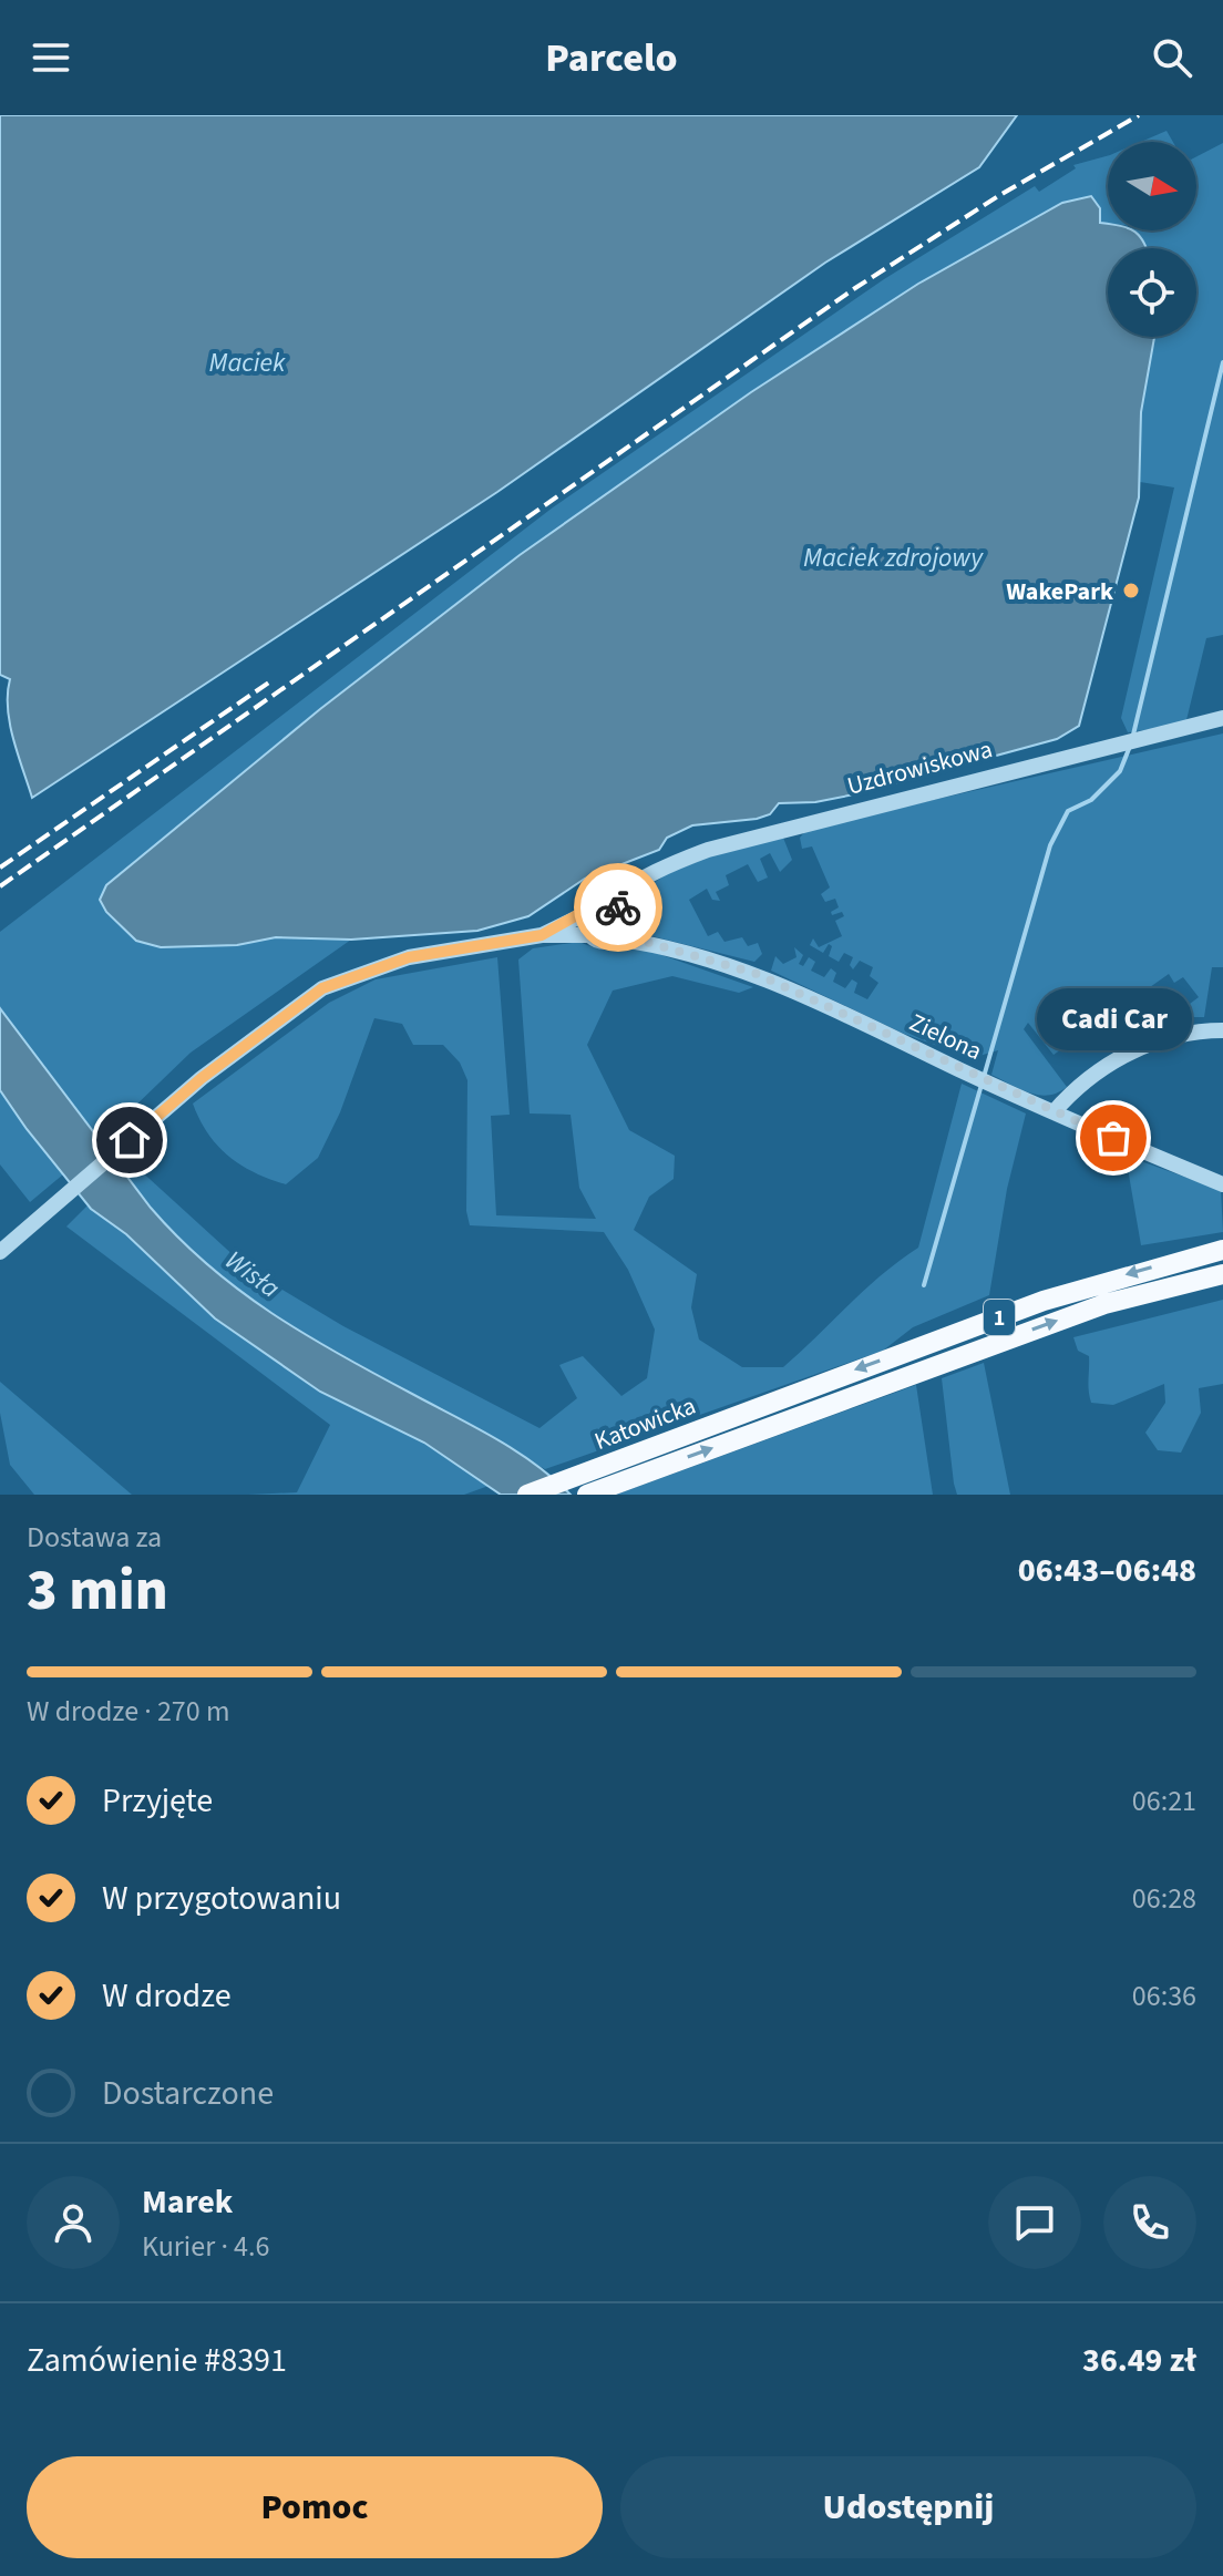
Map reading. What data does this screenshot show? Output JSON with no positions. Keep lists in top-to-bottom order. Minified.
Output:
{"streets":{"main road":["1","Katowicka"],"street":["Uzdrowiskowa","Zielona"]},"crossings":[["Uzdrowiskowa","Zielona"]],"water":["Maciek","Maciek zdrojowy","Wisła"],"places":["WakePark","Cadi Car"],"north":"right","page":{"header":"Parcelo","bubble":"Cadi Car","heading":["3 min","Dostawa za","06:43–06:48"],"panel":["Marek","Kurier · 4.6","Zamówienie #8391","36.49 zł"],"bar":"W drodze · 270 m","list":[["Przyjęte","06:21"],["W przygotowaniu","06:28"],["W drodze","06:36"],"Dostarczone"],"buttons":["Pomoc","Udostępnij"]}}
